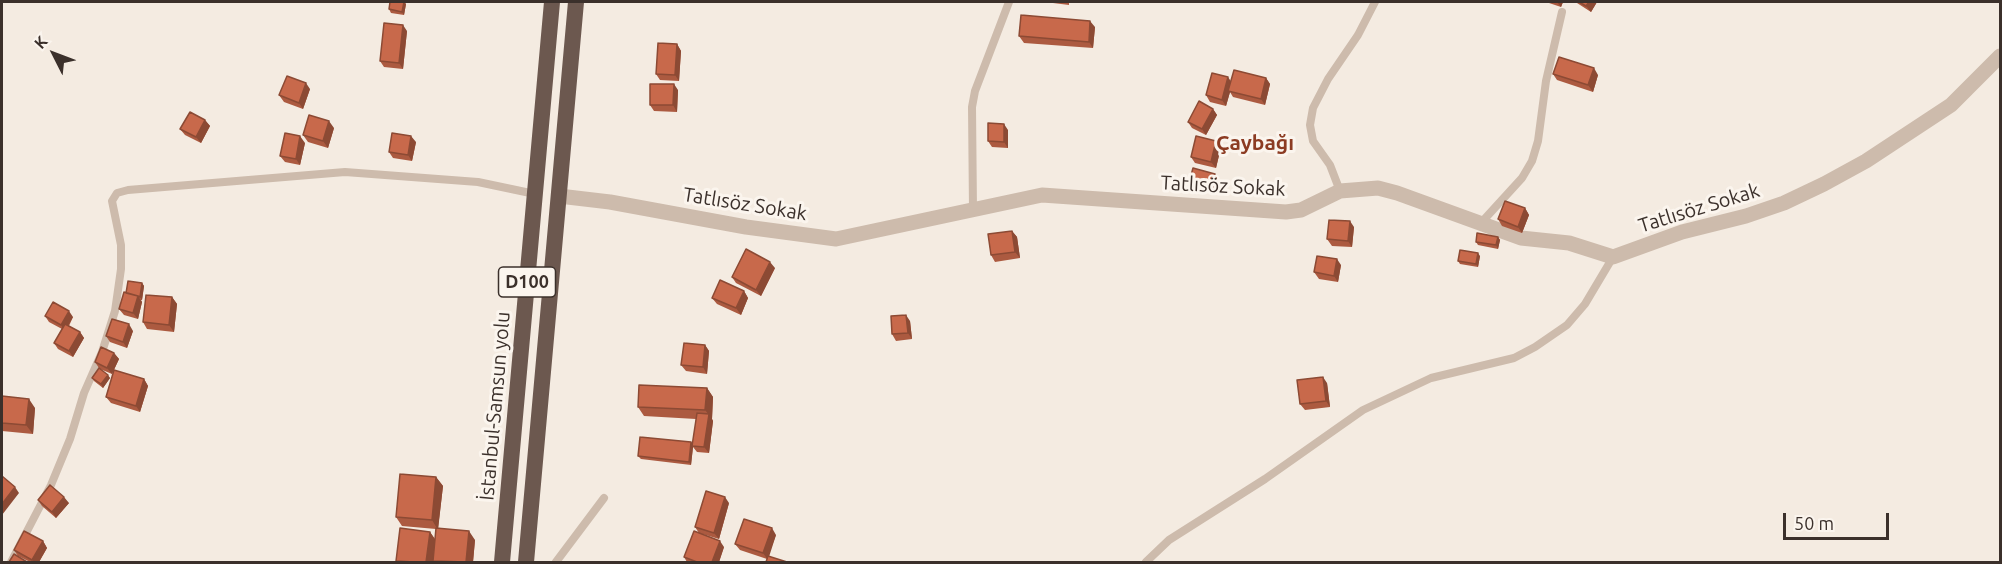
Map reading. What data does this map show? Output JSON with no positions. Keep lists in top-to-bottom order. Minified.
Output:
{"streets":{"highway":["D100","İstanbul-Samsun yolu"],"street":["Tatlısöz Sokak"]},"crossings":[["Tatlısöz Sokak","D100"]],"districts":["Çaybağı"],"scale_bar":"50 m","north":"top left"}
